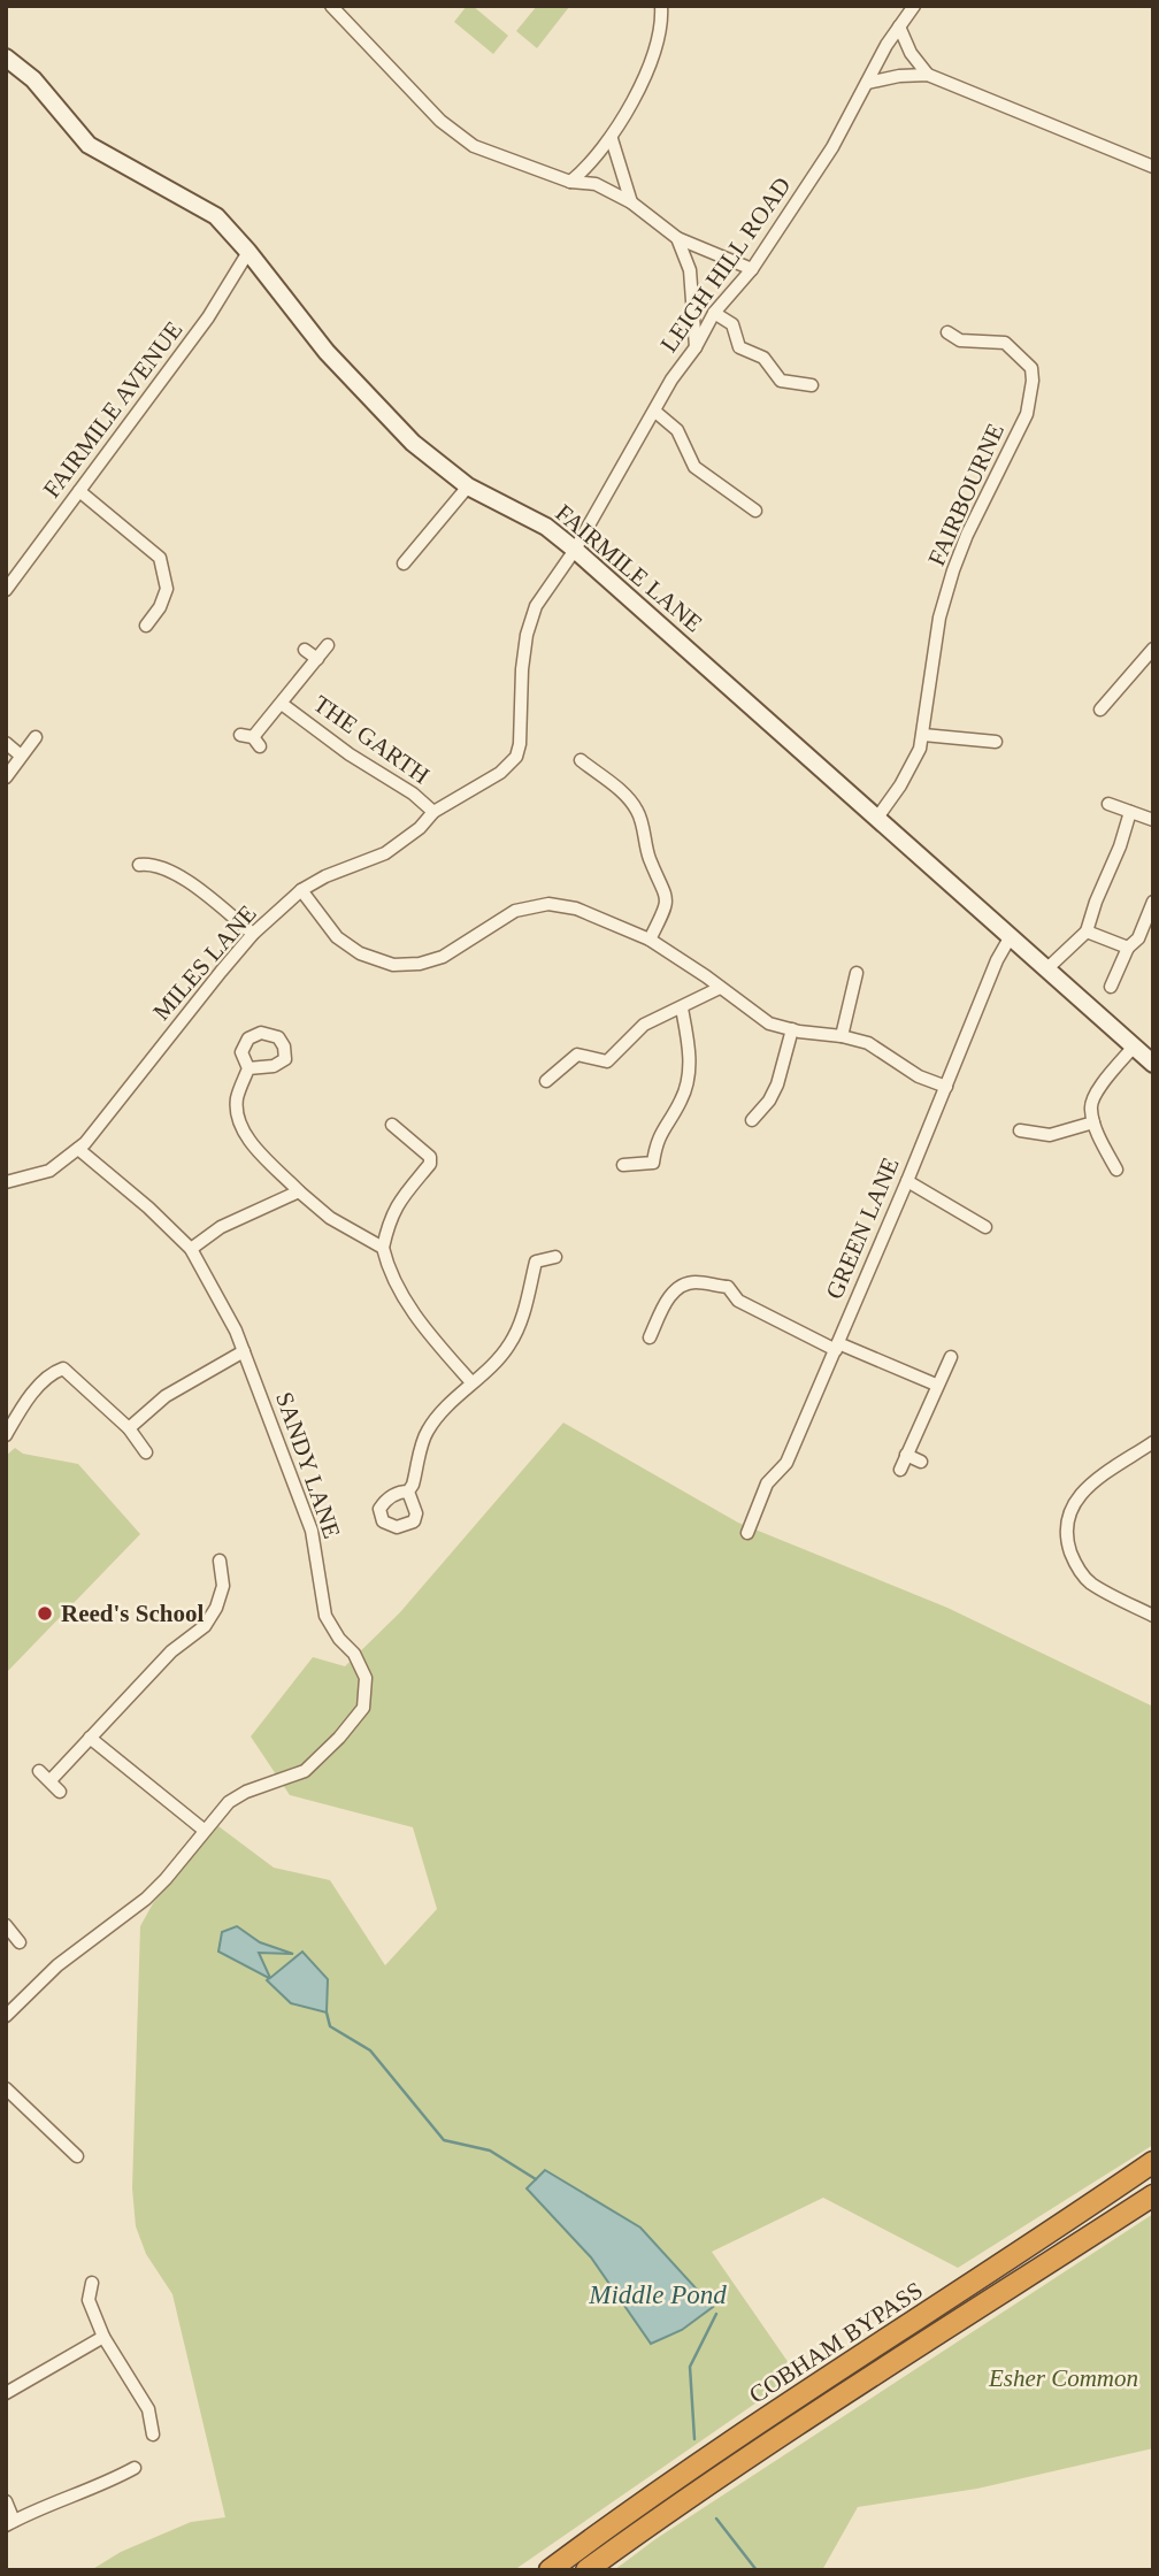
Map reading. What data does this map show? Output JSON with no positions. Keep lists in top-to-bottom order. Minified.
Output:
{"streets":{"highway":["COBHAM BYPASS"],"street":["LEIGH HILL ROAD","FAIRMILE AVENUE","FAIRBOURNE","FAIRMILE LANE","THE GARTH","MILES LANE","GREEN LANE","SANDY LANE"]},"crossings":[["LEIGH HILL ROAD","FAIRMILE LANE"],["LEIGH HILL ROAD","MILES LANE"],["FAIRMILE AVENUE","FAIRMILE LANE"],["FAIRBOURNE","FAIRMILE LANE"],["FAIRMILE LANE","MILES LANE"],["FAIRMILE LANE","GREEN LANE"],["THE GARTH","MILES LANE"],["MILES LANE","SANDY LANE"]],"water":["Middle Pond"],"parks":["Esher Common"],"places":["Reed's School"]}
